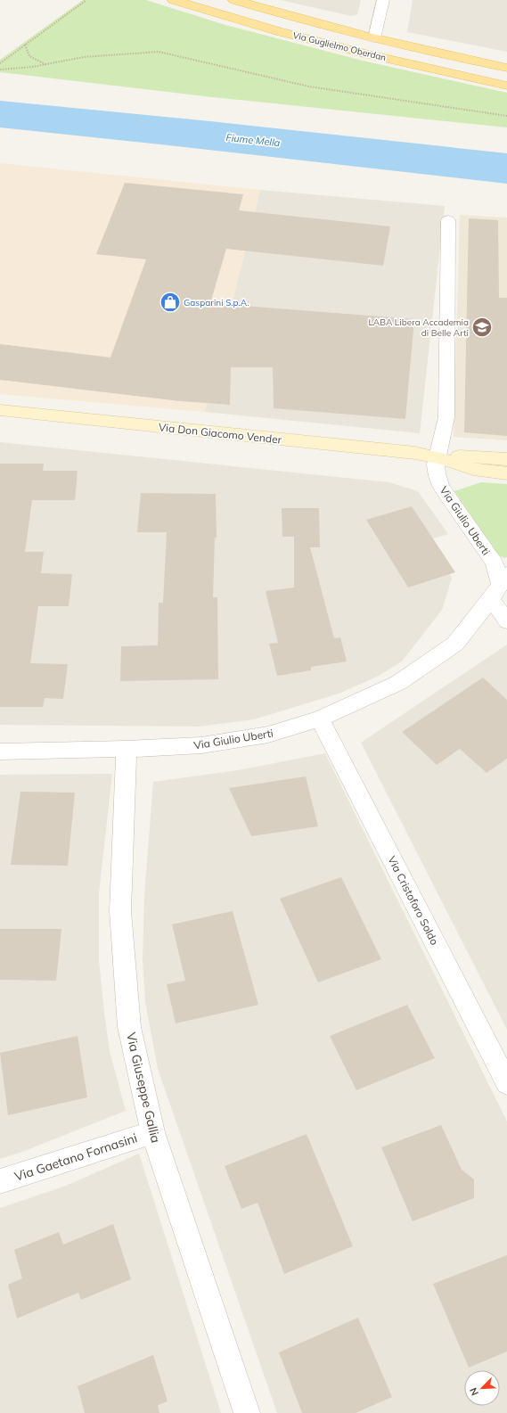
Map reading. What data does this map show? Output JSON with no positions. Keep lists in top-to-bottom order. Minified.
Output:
{"streets":{"main road":["Via Guglielmo Oberdan"],"street":["Via Don Giacomo Vender","Via Giulio Uberti","Via Cristoforo Soldo","Via Giuseppe Gallia","Via Gaetano Fornasini"]},"crossings":[["Via Don Giacomo Vender","Via Giulio Uberti"],["Via Giulio Uberti","Via Cristoforo Soldo"],["Via Giulio Uberti","Via Giuseppe Gallia"],["Via Giuseppe Gallia","Via Gaetano Fornasini"]],"water":["Fiume Mella"],"places":{"shop":["Gasparini S.p.A."],"school or university":["LABA Libera Accademia di Belle Arti"]},"north":"bottom left"}
